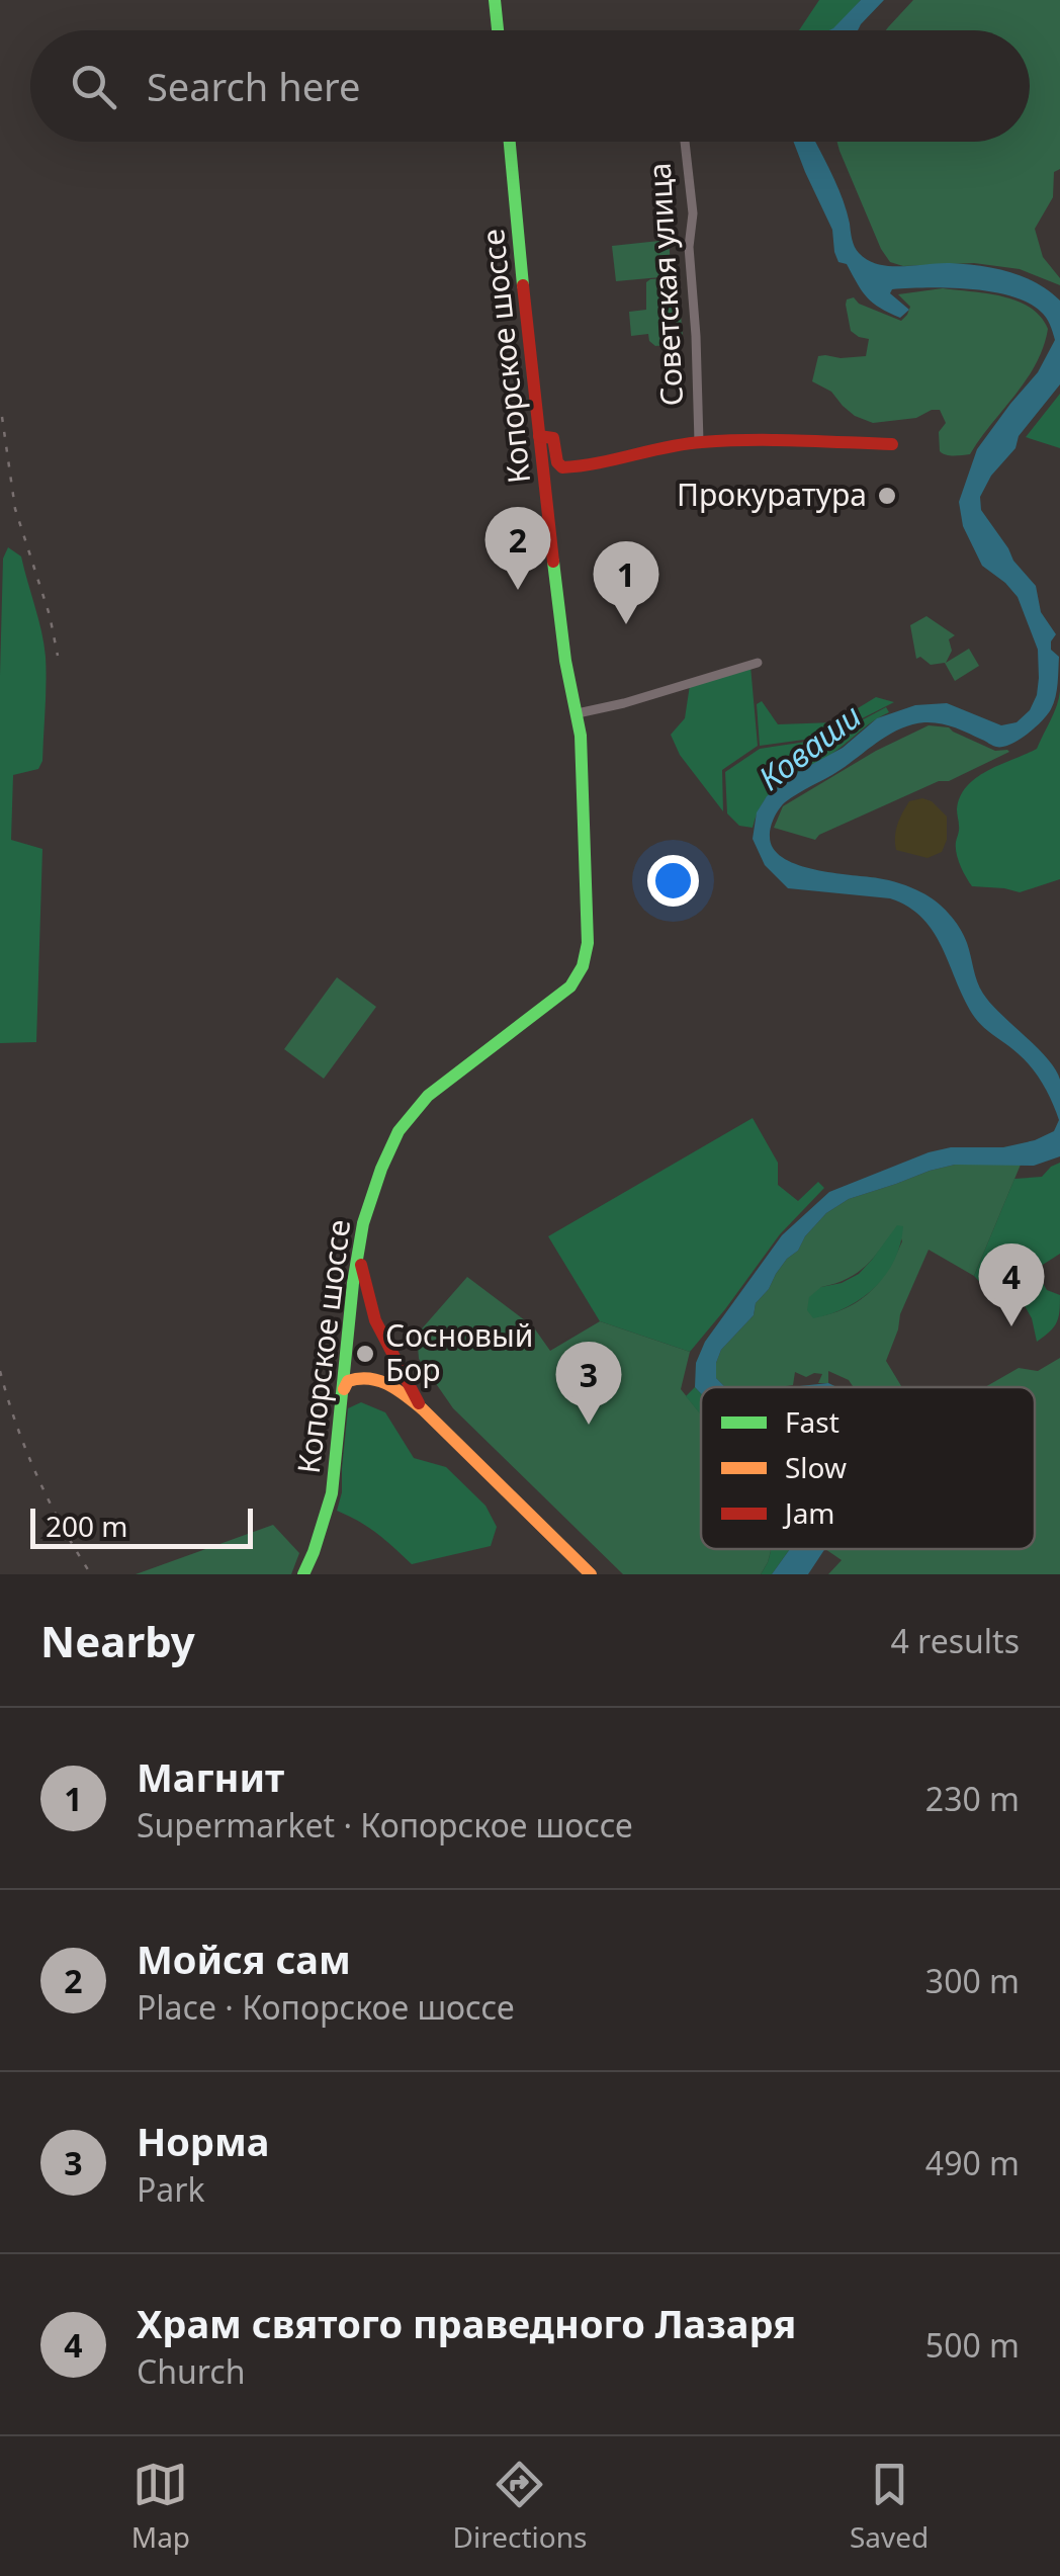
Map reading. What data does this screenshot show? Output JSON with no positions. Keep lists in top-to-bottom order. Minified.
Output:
{"streets":{"main road":["Копорское шоссе"],"street":["Советская улица"]},"water":["Коваши"],"places":["Прокуратура","Сосновый Бор"],"legend":["Fast","Slow","Jam"],"scale_bar":"200 m","page":{"search":"Search here","pins":["2","1","4","3"],"scale":"200 m","heading":["Nearby","4 results"],"list":[{"mark":"1","name":"Магнит","note":"Supermarket · Копорское шоссе","value":"230 m"},{"mark":"2","name":"Мойся сам","note":"Place · Копорское шоссе","value":"300 m"},{"mark":"3","name":"Норма","note":"Park","value":"490 m"},{"mark":"4","name":"Храм святого праведного Лазаря","note":"Church","value":"500 m"}],"nav":["Map","Directions","Saved"]}}
